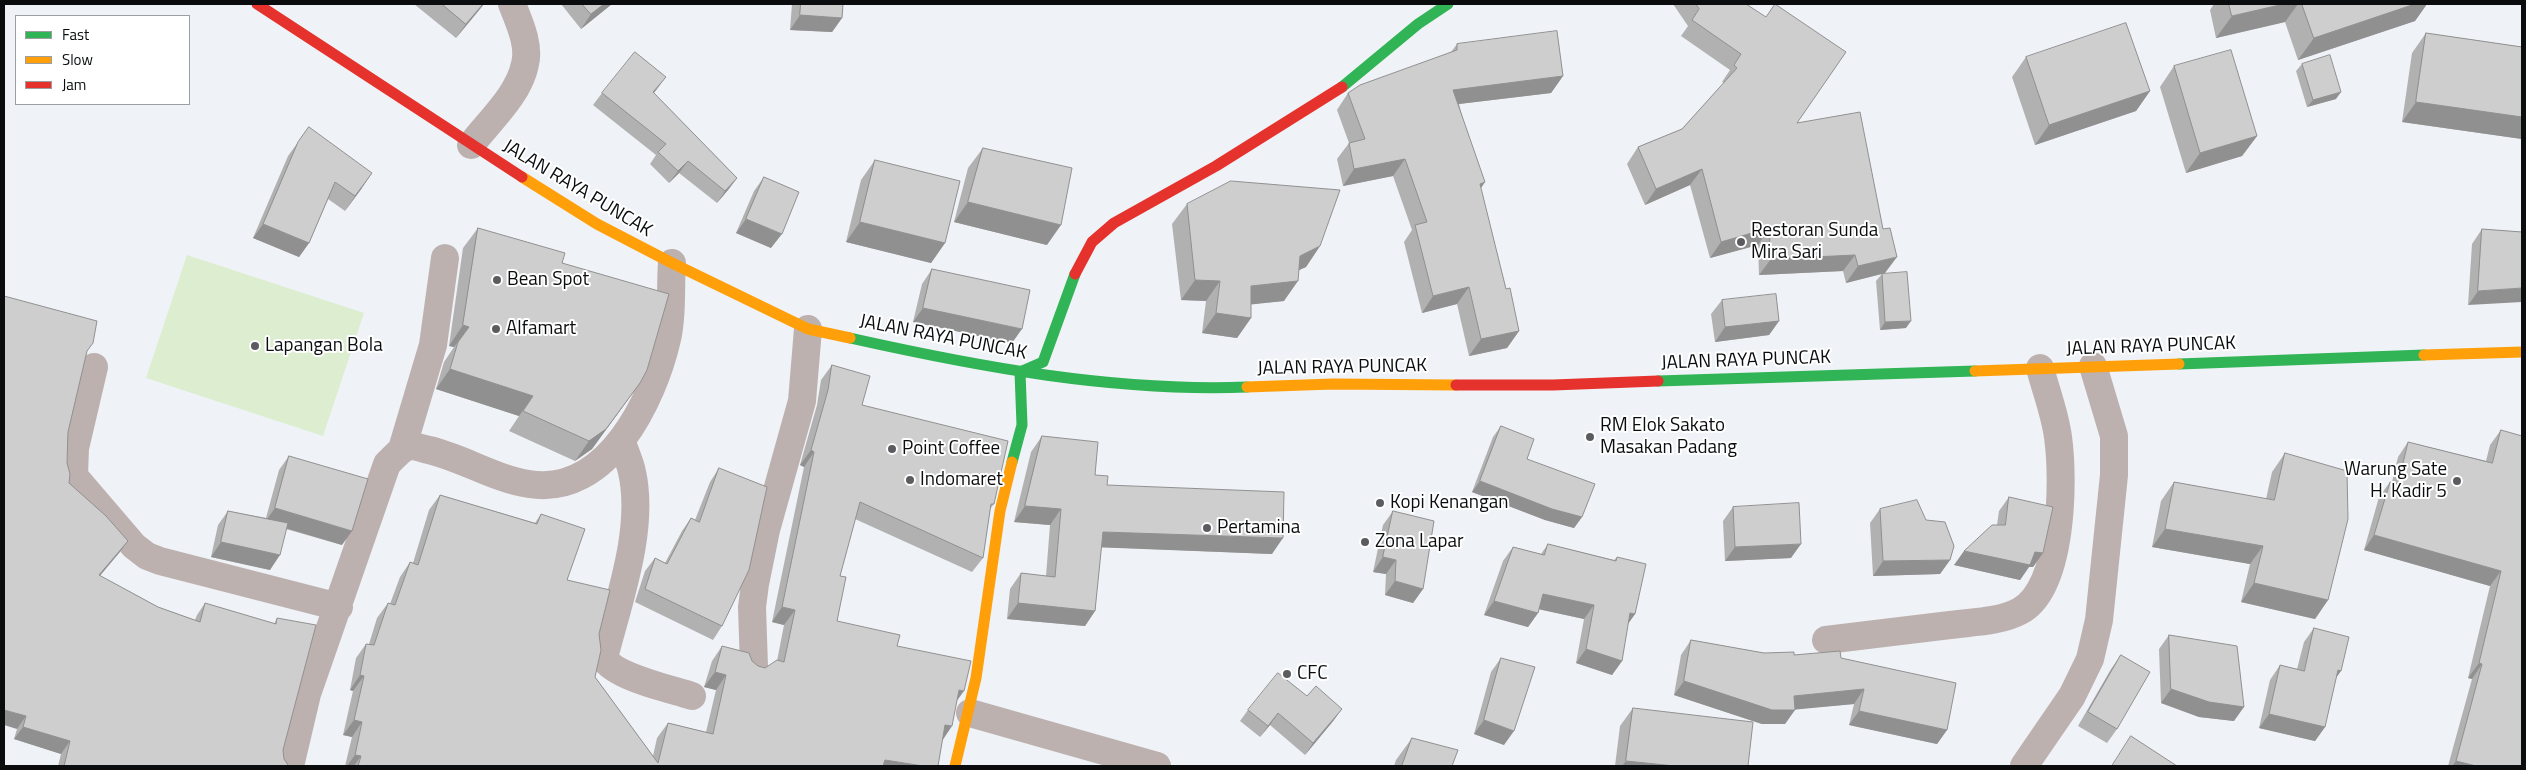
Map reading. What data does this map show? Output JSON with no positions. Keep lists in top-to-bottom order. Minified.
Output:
{"streets":{"main road":["JALAN RAYA PUNCAK"]},"places":["Restoran Sunda Mira Sari","Bean Spot","Alfamart","Lapangan Bola","RM Elok Sakato Masakan Padang","Point Coffee","Indomaret","Warung Sate H. Kadir 5","Kopi Kenangan","Pertamina","Zona Lapar","CFC"],"legend":["Fast","Slow","Jam"]}
